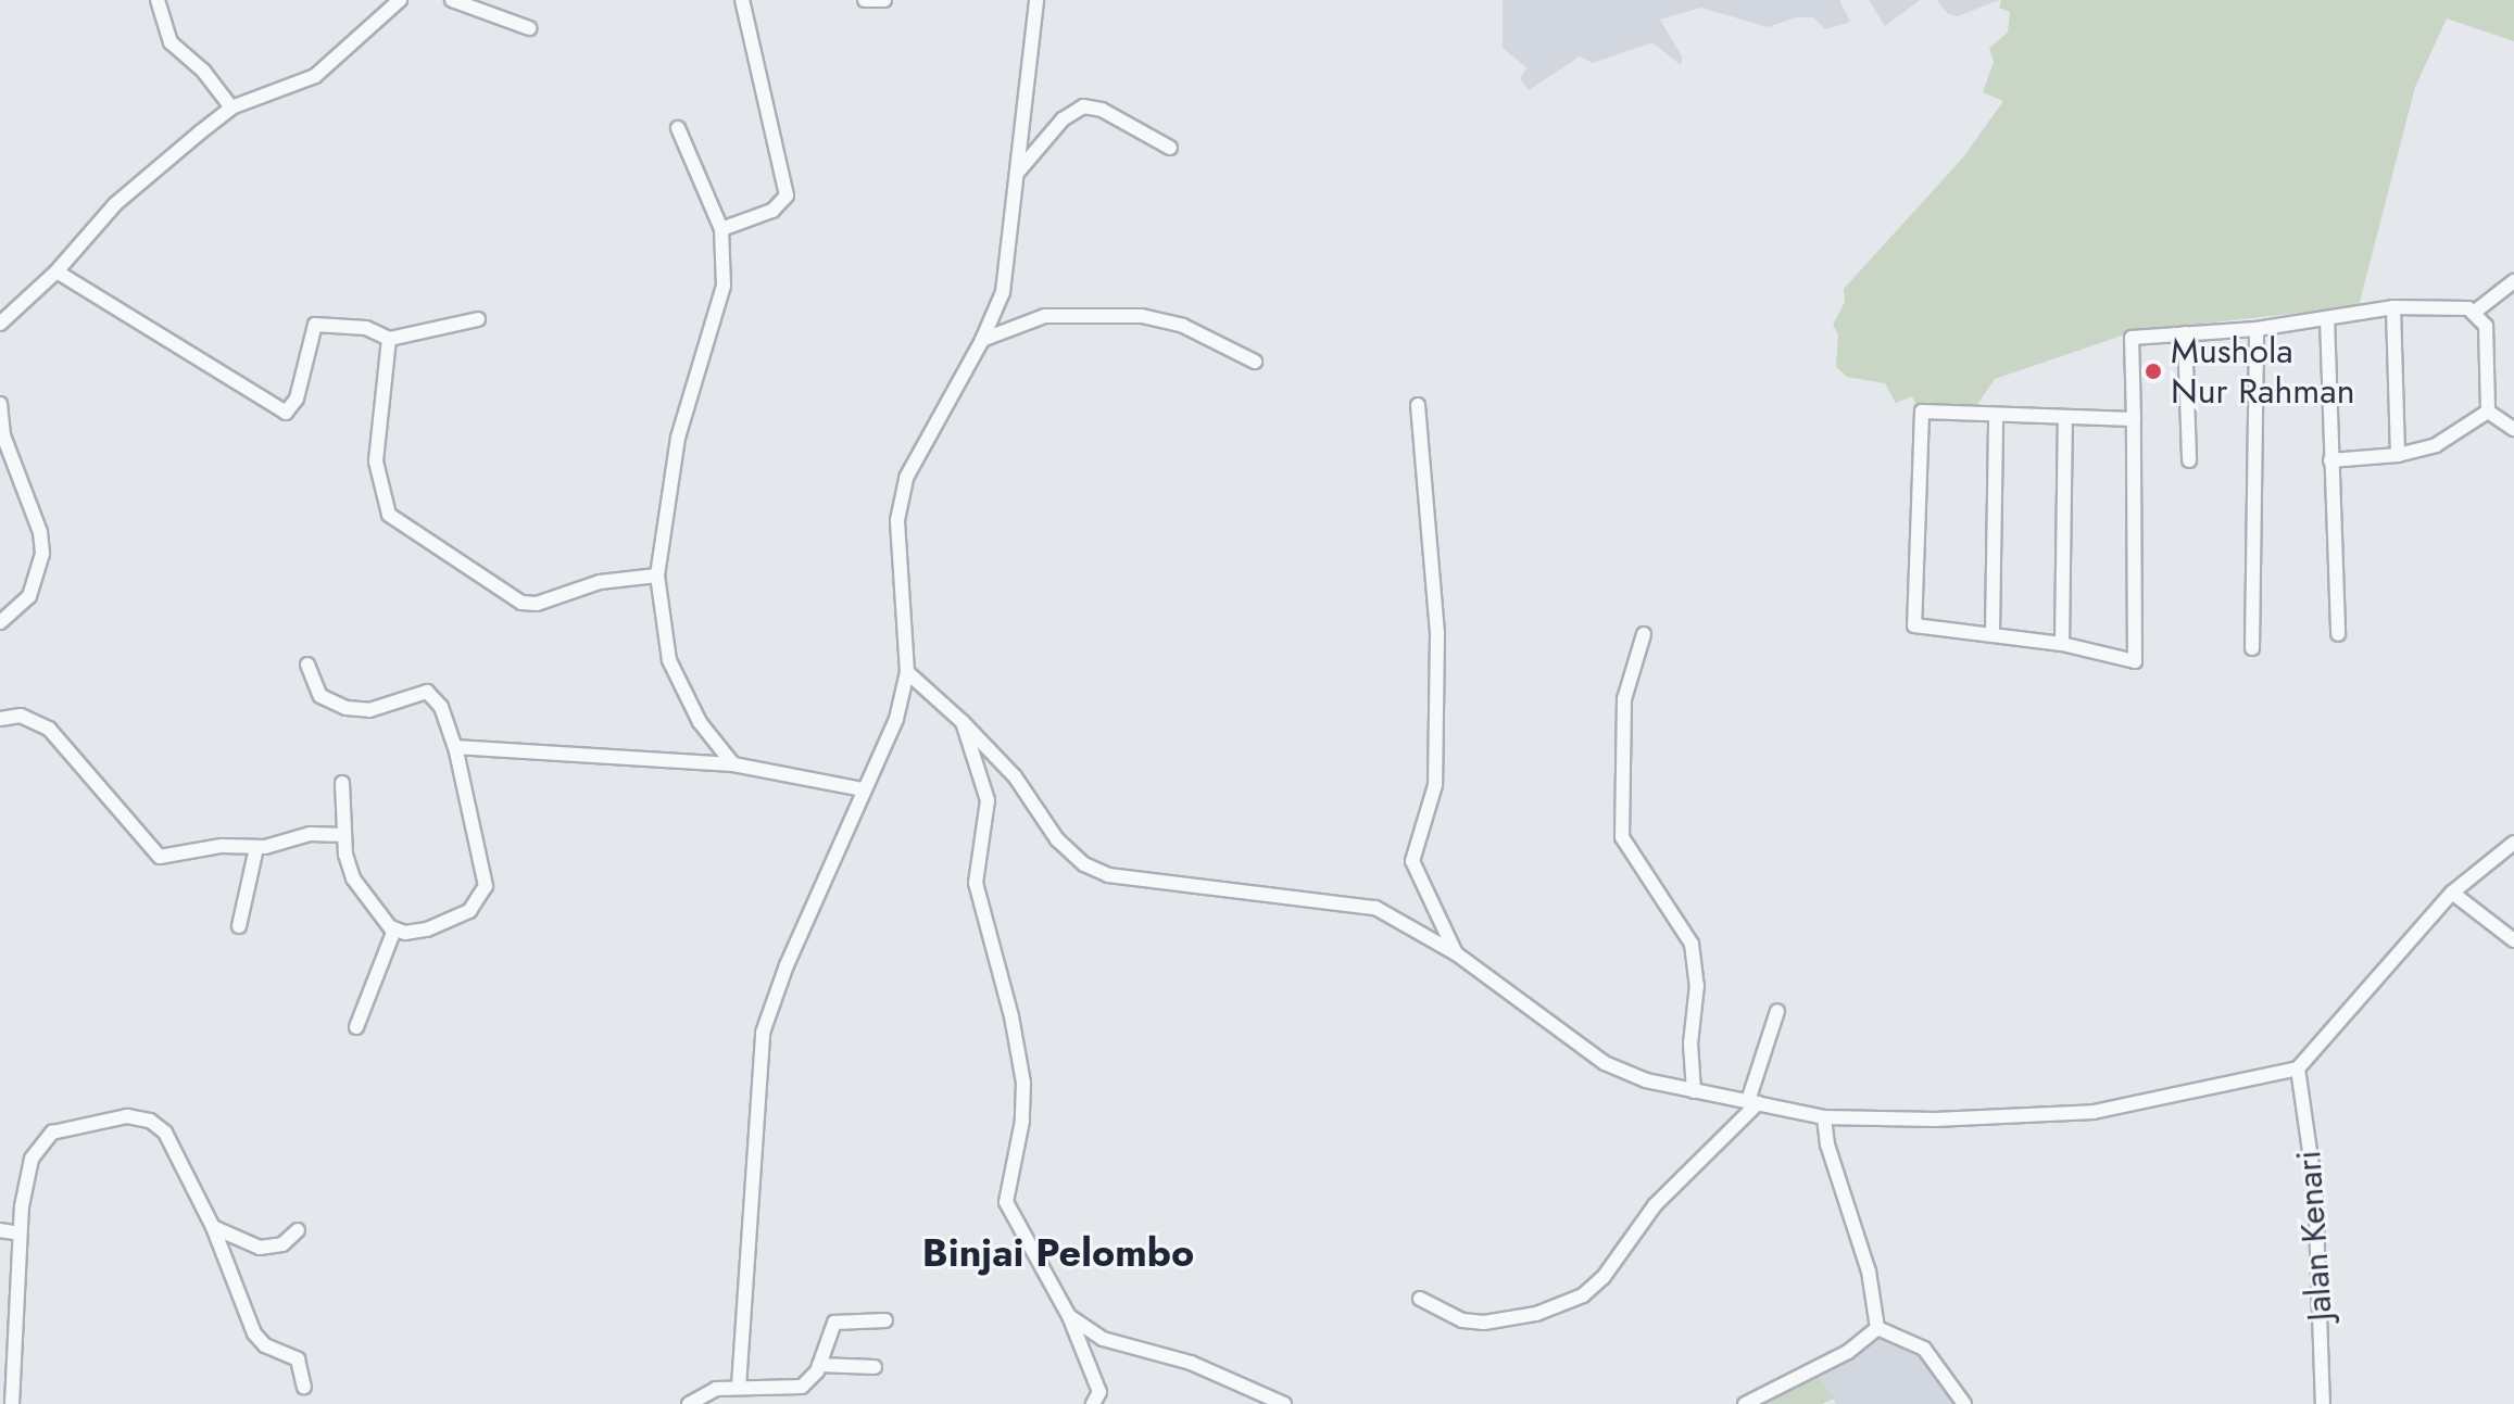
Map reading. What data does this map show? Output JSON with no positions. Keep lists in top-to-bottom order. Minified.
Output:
{"streets":{"street":["Jalan Kenari"]},"districts":["Binjai Pelombo"],"places":["Mushola Nur Rahman"]}
